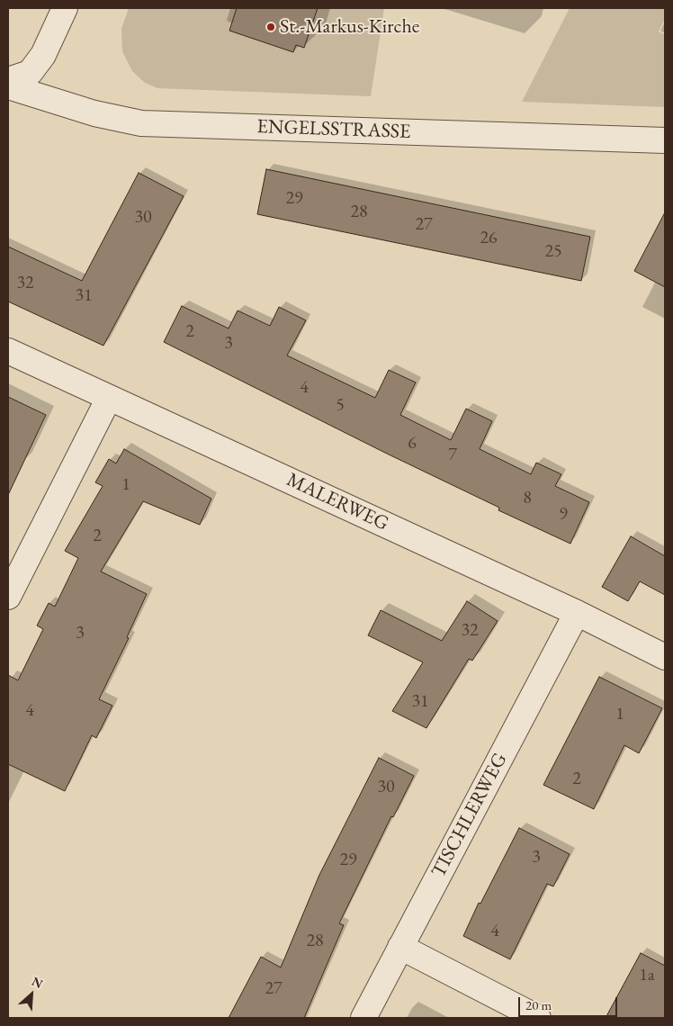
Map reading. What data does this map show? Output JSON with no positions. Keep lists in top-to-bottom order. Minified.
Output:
{"streets":{"street":["ENGELSSTRASSE","MALERWEG","TISCHLERWEG"]},"crossings":[["MALERWEG","TISCHLERWEG"]],"places":["St.-Markus-Kirche"],"house_numbers":["29","28","30","27","26","25","32","31","2","3","4","5","6","7","1","8","9","2","32","3","31","4","1","2","30","3","29","4","28","1a","27"],"scale_bar":"20 m","north":"top right"}
